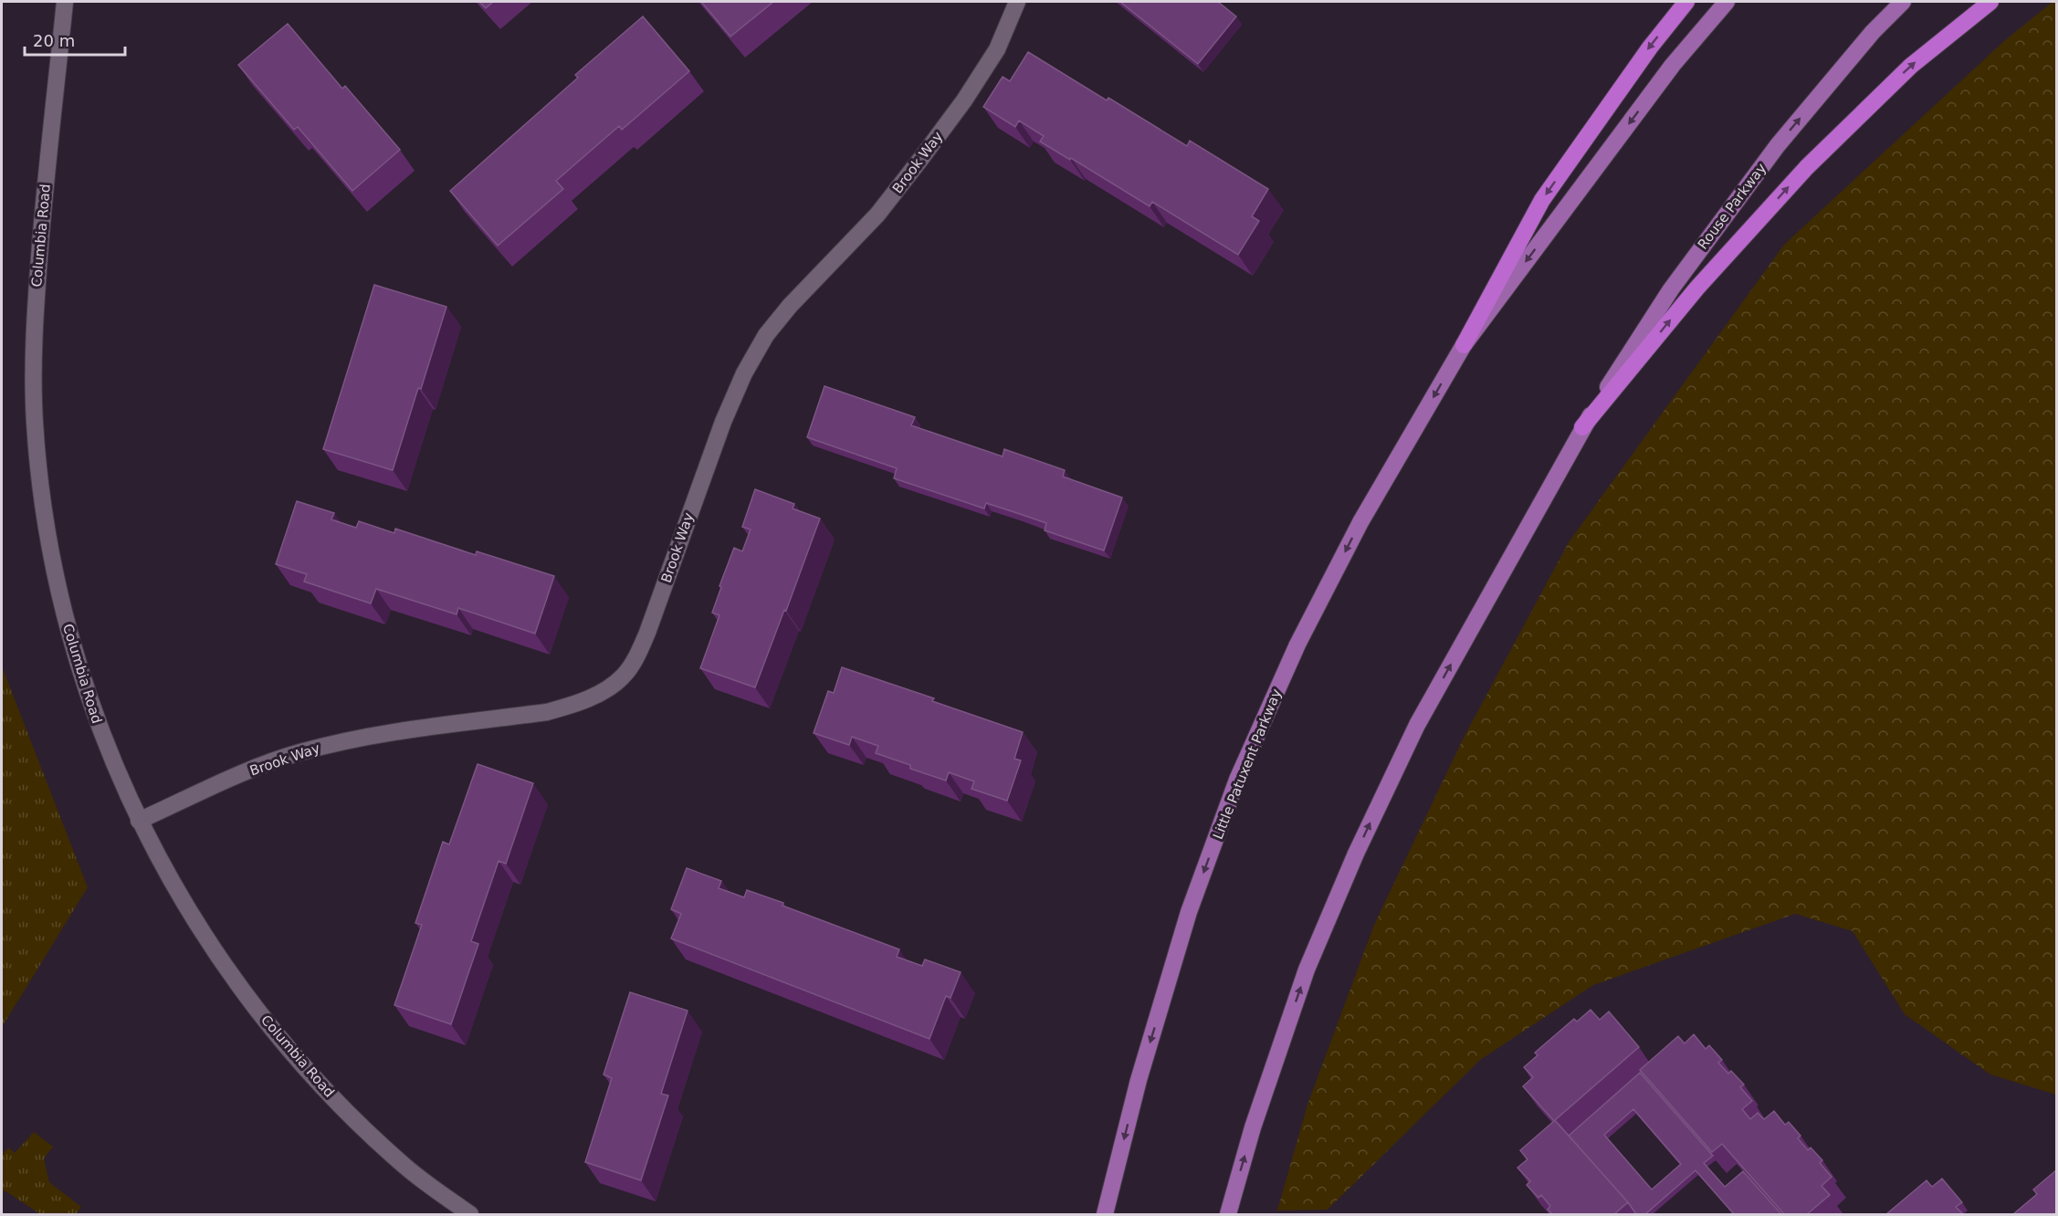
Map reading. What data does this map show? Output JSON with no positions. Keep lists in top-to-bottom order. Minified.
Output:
{"streets":{"main road":["Brook Way","Rouse Parkway","Columbia Road","Little Patuxent Parkway"]},"crossings":[["Brook Way","Columbia Road"]],"scale_bar":"20 m"}
